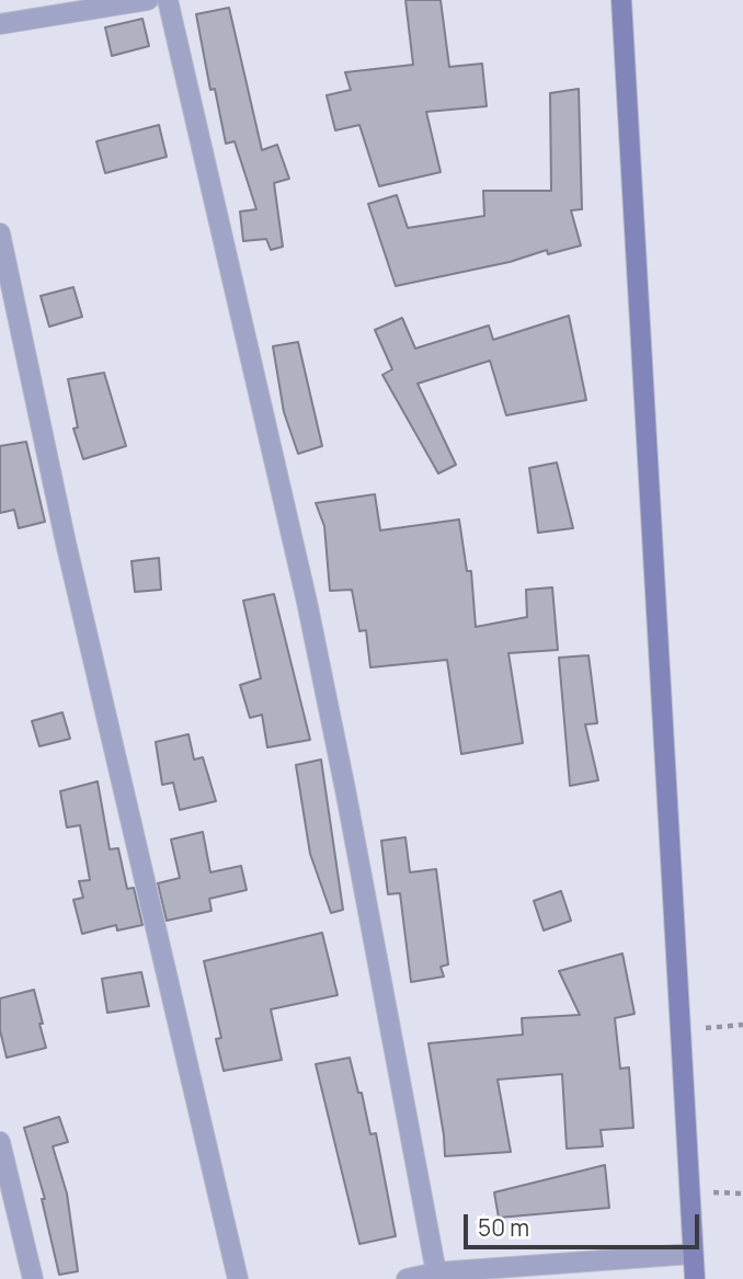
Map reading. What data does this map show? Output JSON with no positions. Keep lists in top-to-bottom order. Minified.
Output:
{"scale_bar":"50 m"}
